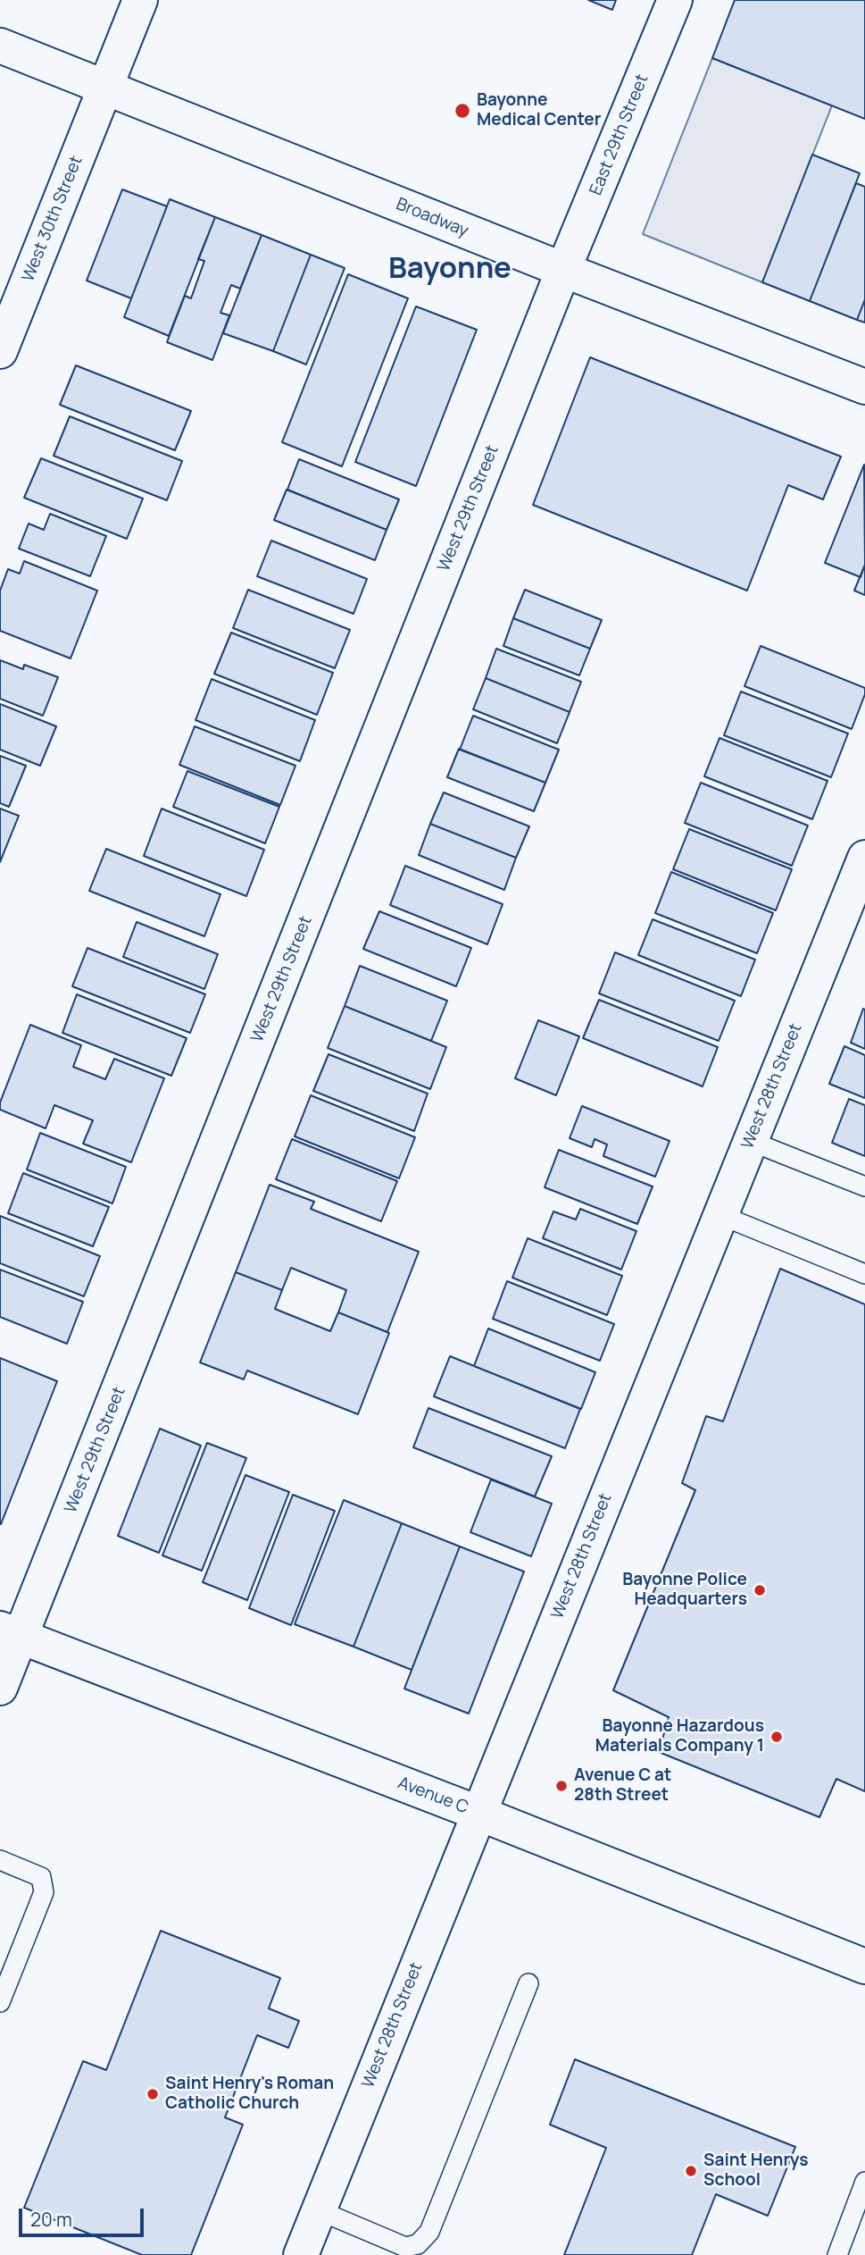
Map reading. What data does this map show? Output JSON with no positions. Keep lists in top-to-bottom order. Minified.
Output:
{"streets":{"street":["East 29th Street","Broadway","West 30th Street","West 29th Street","West 28th Street","Avenue C"]},"crossings":[["East 29th Street","Broadway"],["East 29th Street","West 29th Street"],["Broadway","West 30th Street"],["Broadway","West 29th Street"],["West 29th Street","Avenue C"],["West 28th Street","Avenue C"]],"districts":["Bayonne"],"places":["Bayonne Medical Center","Bayonne Police Headquarters","Bayonne Hazardous Materials Company 1","Avenue C at 28th Street","Saint Henry's Roman Catholic Church","Saint Henrys School"],"scale_bar":"20 m"}
